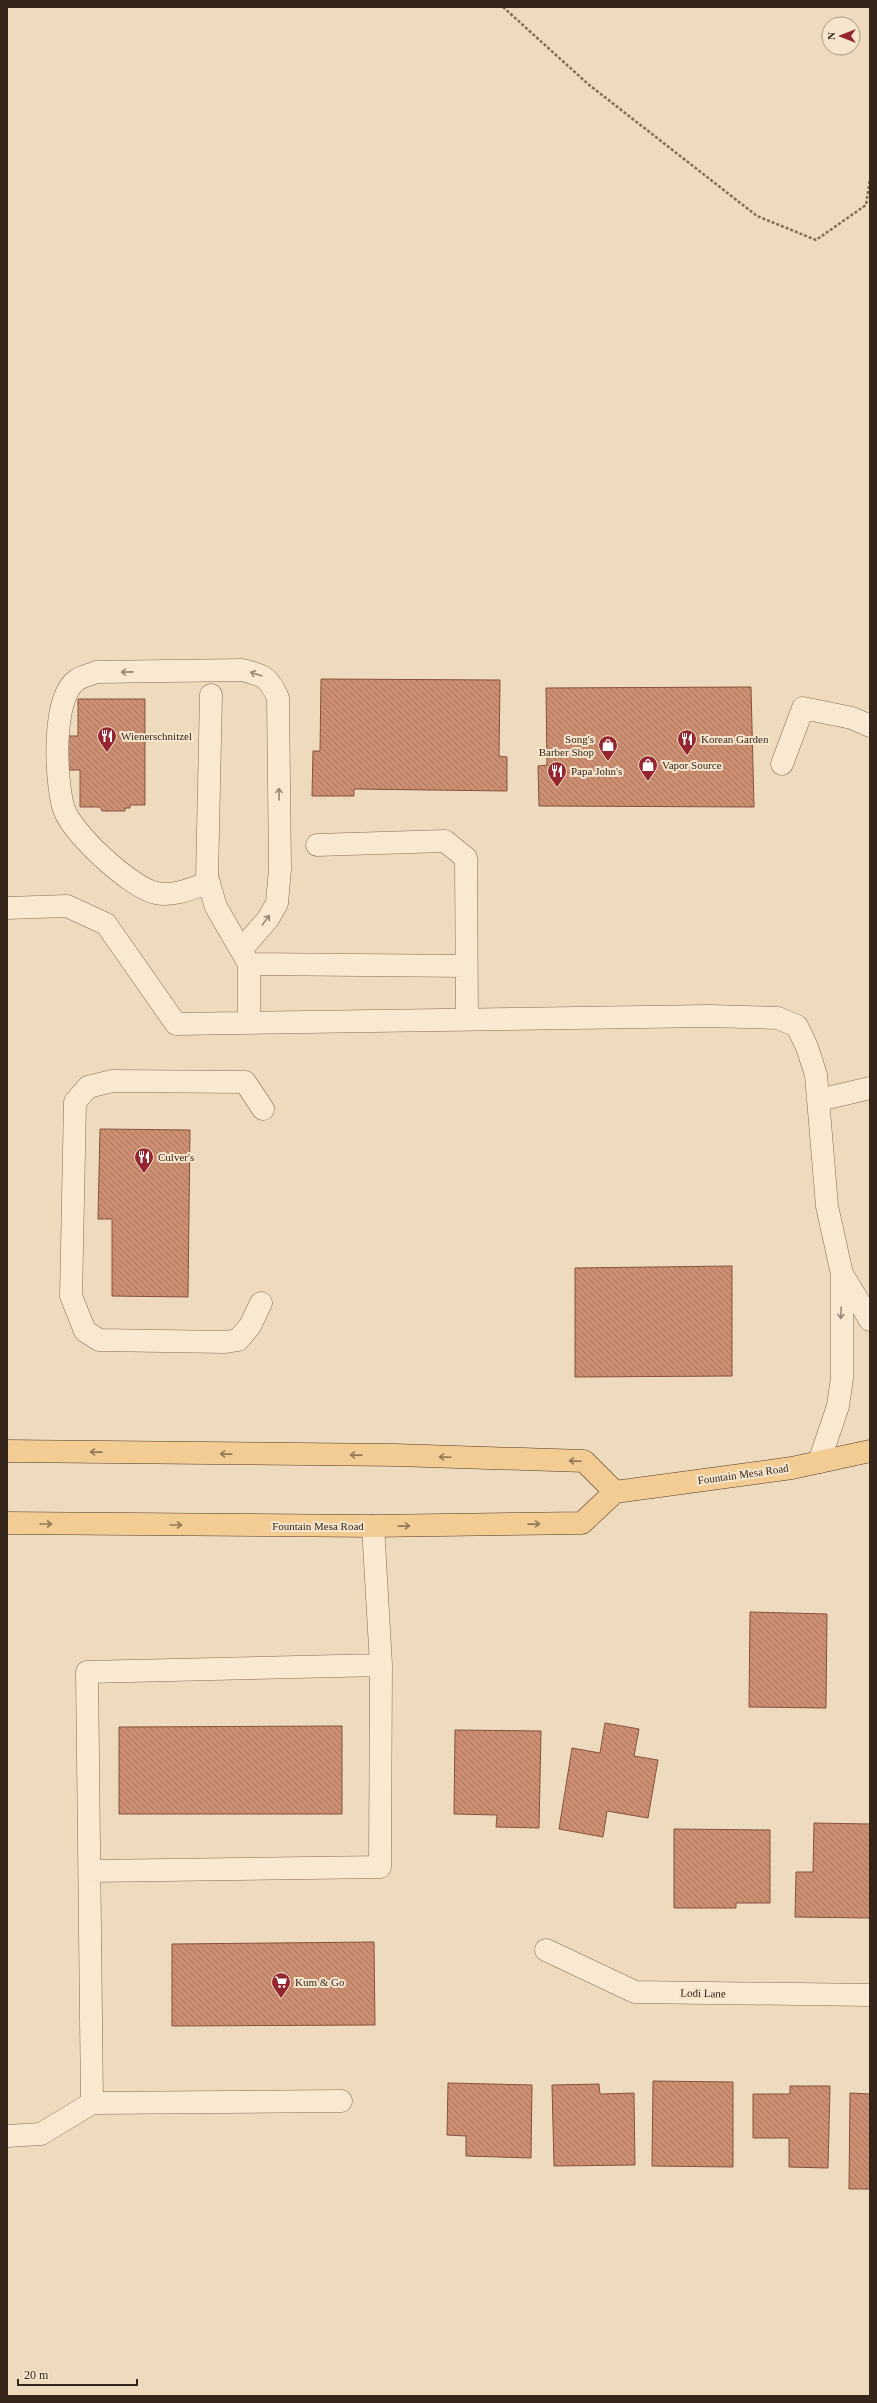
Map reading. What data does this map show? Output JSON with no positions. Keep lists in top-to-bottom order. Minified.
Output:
{"streets":{"main road":["Fountain Mesa Road"],"street":["Lodi Lane"]},"places":{"restaurant":["Wienerschnitzel","Korean Garden","Papa John's","Culver's"],"shop":["Song's Barber Shop","Vapor Source"],"supermarket":["Kum & Go"]},"scale_bar":"20 m","north":"left"}
